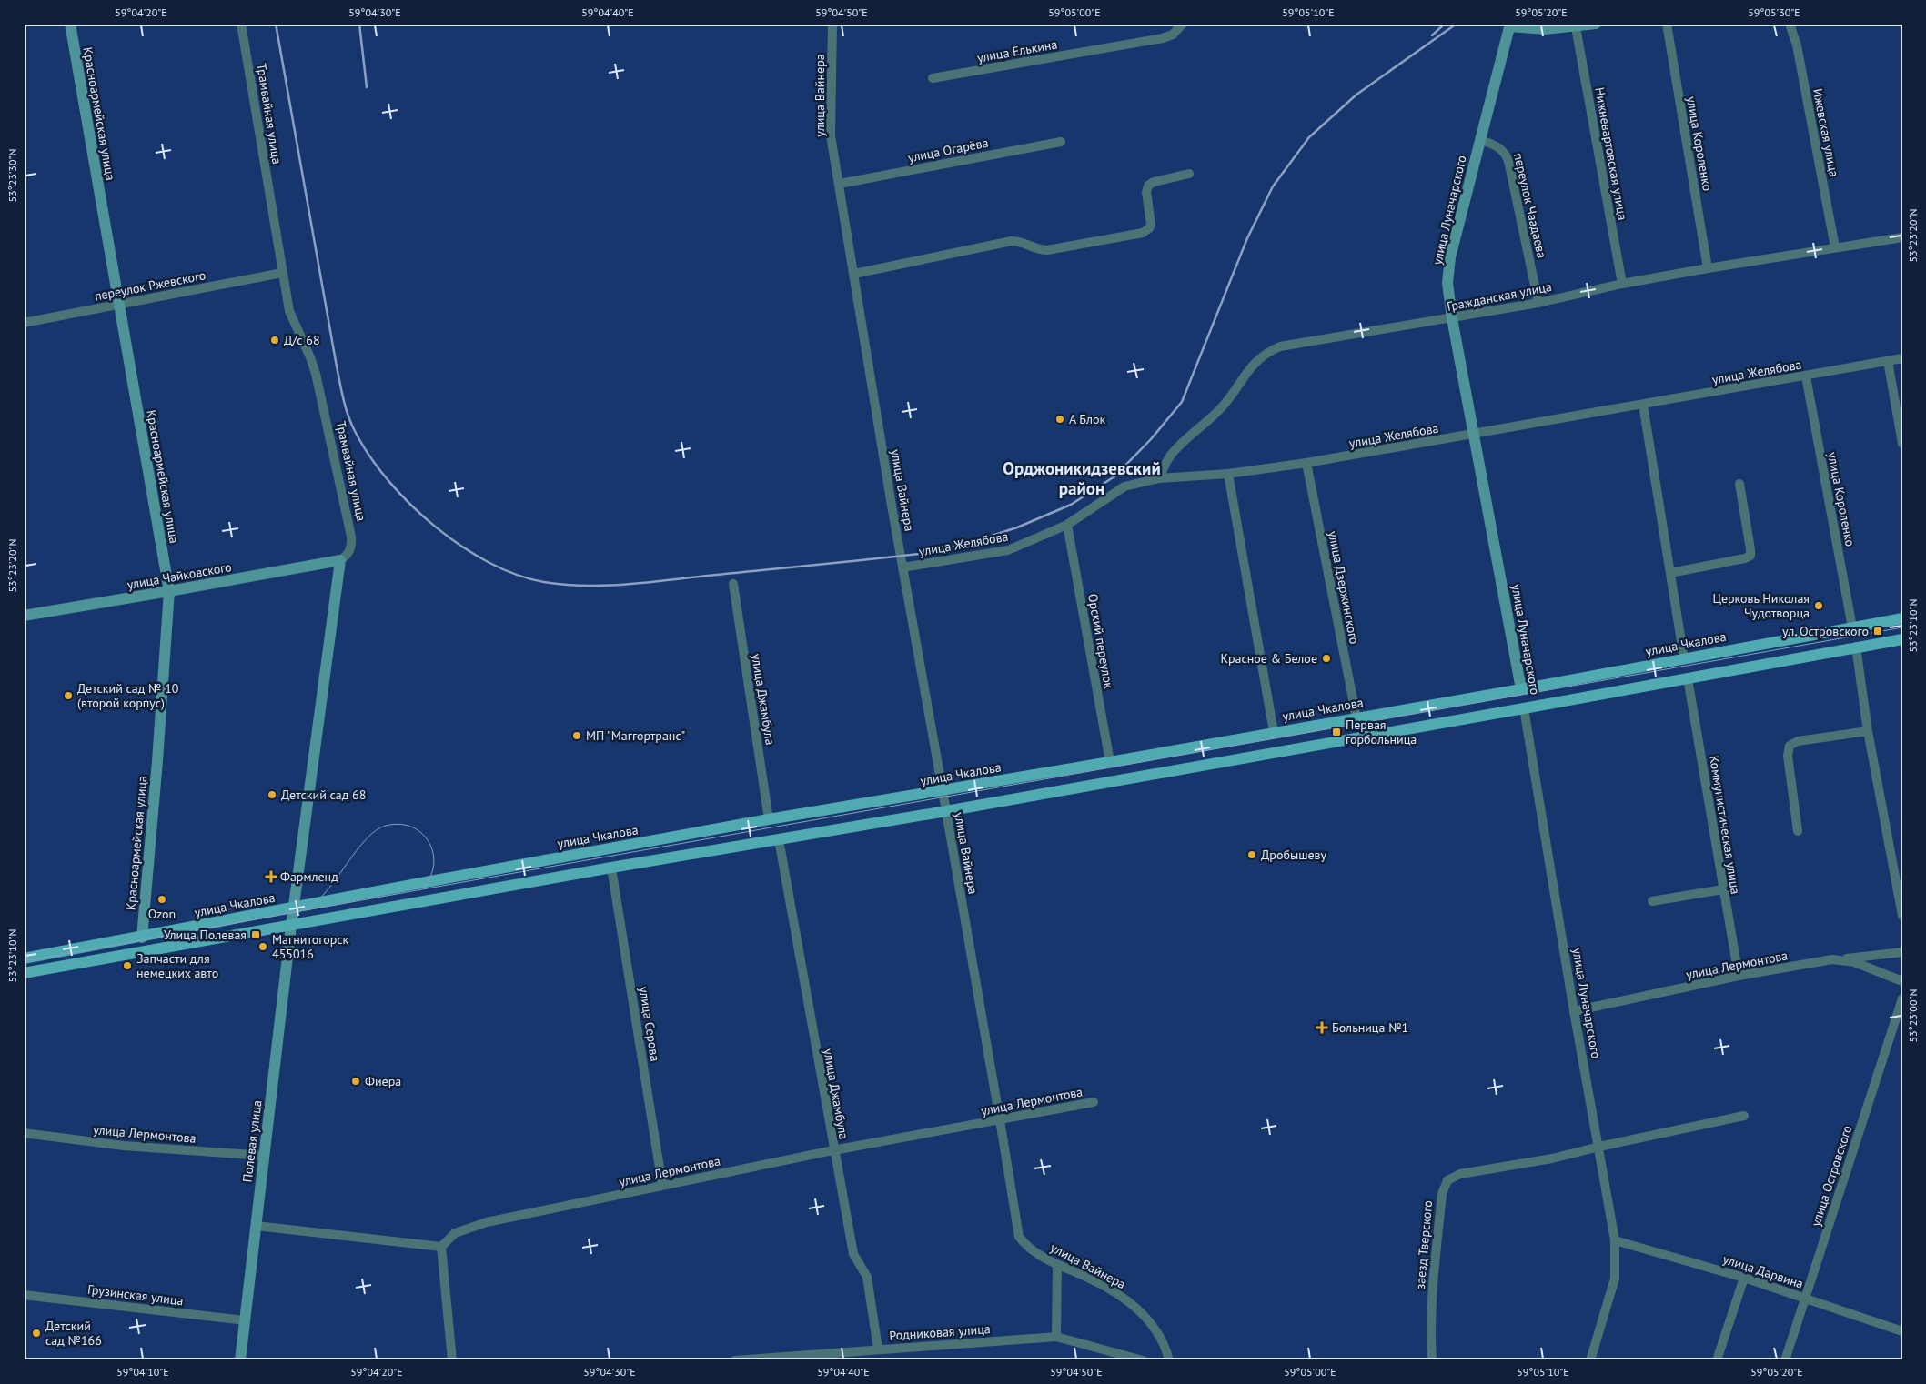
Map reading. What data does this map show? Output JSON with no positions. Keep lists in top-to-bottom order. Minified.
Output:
{"streets":{"main road":["улица Луначарского","улица Чкалова"],"street":["улица Елькина","улица Вайнера","Красноармейская улица","Трамвайная улица","Ижевская улица","улица Короленко","улица Огарёва","Нижневартовская улица","переулок Чаадаева","переулок Ржевского","Гражданская улица","улица Желябова","улица Чайковского","улица Дзержинского","Орский переулок","улица Джамбула","Коммунистическая улица","улица Лермонтова","улица Серова","Полевая улица","улица Островского","заезд Тверского","улица Дарвина","Грузинская улица","Родниковая улица"]},"crossings":[["улица Вайнера","улица Огарёва"],["улица Вайнера","улица Желябова"],["улица Вайнера","улица Чкалова"],["улица Вайнера","улица Лермонтова"],["Красноармейская улица","переулок Ржевского"],["Красноармейская улица","улица Чайковского"],["Красноармейская улица","улица Чкалова"],["Трамвайная улица","переулок Ржевского"],["Трамвайная улица","улица Чайковского"],["Трамвайная улица","улица Чкалова"],["Трамвайная улица","Полевая улица"],["Ижевская улица","Гражданская улица"],["улица Короленко","Гражданская улица"],["улица Короленко","улица Желябова"],["улица Короленко","улица Чкалова"],["Нижневартовская улица","Гражданская улица"],["переулок Чаадаева","улица Луначарского"],["переулок Чаадаева","Гражданская улица"],["улица Луначарского","Гражданская улица"],["улица Луначарского","улица Желябова"],["улица Луначарского","улица Чкалова"],["улица Луначарского","улица Лермонтова"],["улица Луначарского","заезд Тверского"],["улица Луначарского","улица Дарвина"],["Гражданская улица","улица Желябова"],["улица Желябова","улица Дзержинского"],["улица Желябова","Орский переулок"],["улица Дзержинского","улица Чкалова"],["Орский переулок","улица Чкалова"],["улица Чкалова","улица Джамбула"],["улица Джамбула","улица Лермонтова"],["улица Джамбула","Родниковая улица"],["Коммунистическая улица","улица Лермонтова"],["улица Лермонтова","улица Серова"],["улица Лермонтова","Полевая улица"],["Полевая улица","Грузинская улица"],["улица Островского","улица Дарвина"]],"districts":["Орджоникидзевский район"],"places":{"other":["Д/с 68","А Блок","Церковь Николая Чудотворца","Красное & Белое","Детский сад № 10 (второй корпус)","МП \"Маггортранс\"","Детский сад 68","Дробышеву","Ozon","Магнитогорск 455016","Запчасти для немецких авто","Фиера","Детский сад №166"],"transit":["ул. Островского","Первая горбольница","Улица Полевая"],"health":["Фармленд","Больница №1"]},"coordinates":["59°04'20\"E","59°04'30\"E","59°04'40\"E","59°04'50\"E","59°05'00\"E","59°05'10\"E","59°05'20\"E","59°05'30\"E","53°23'30\"N","53°23'20\"N","53°23'10\"N","53°23'00\"N","59°04'10\"E"]}
